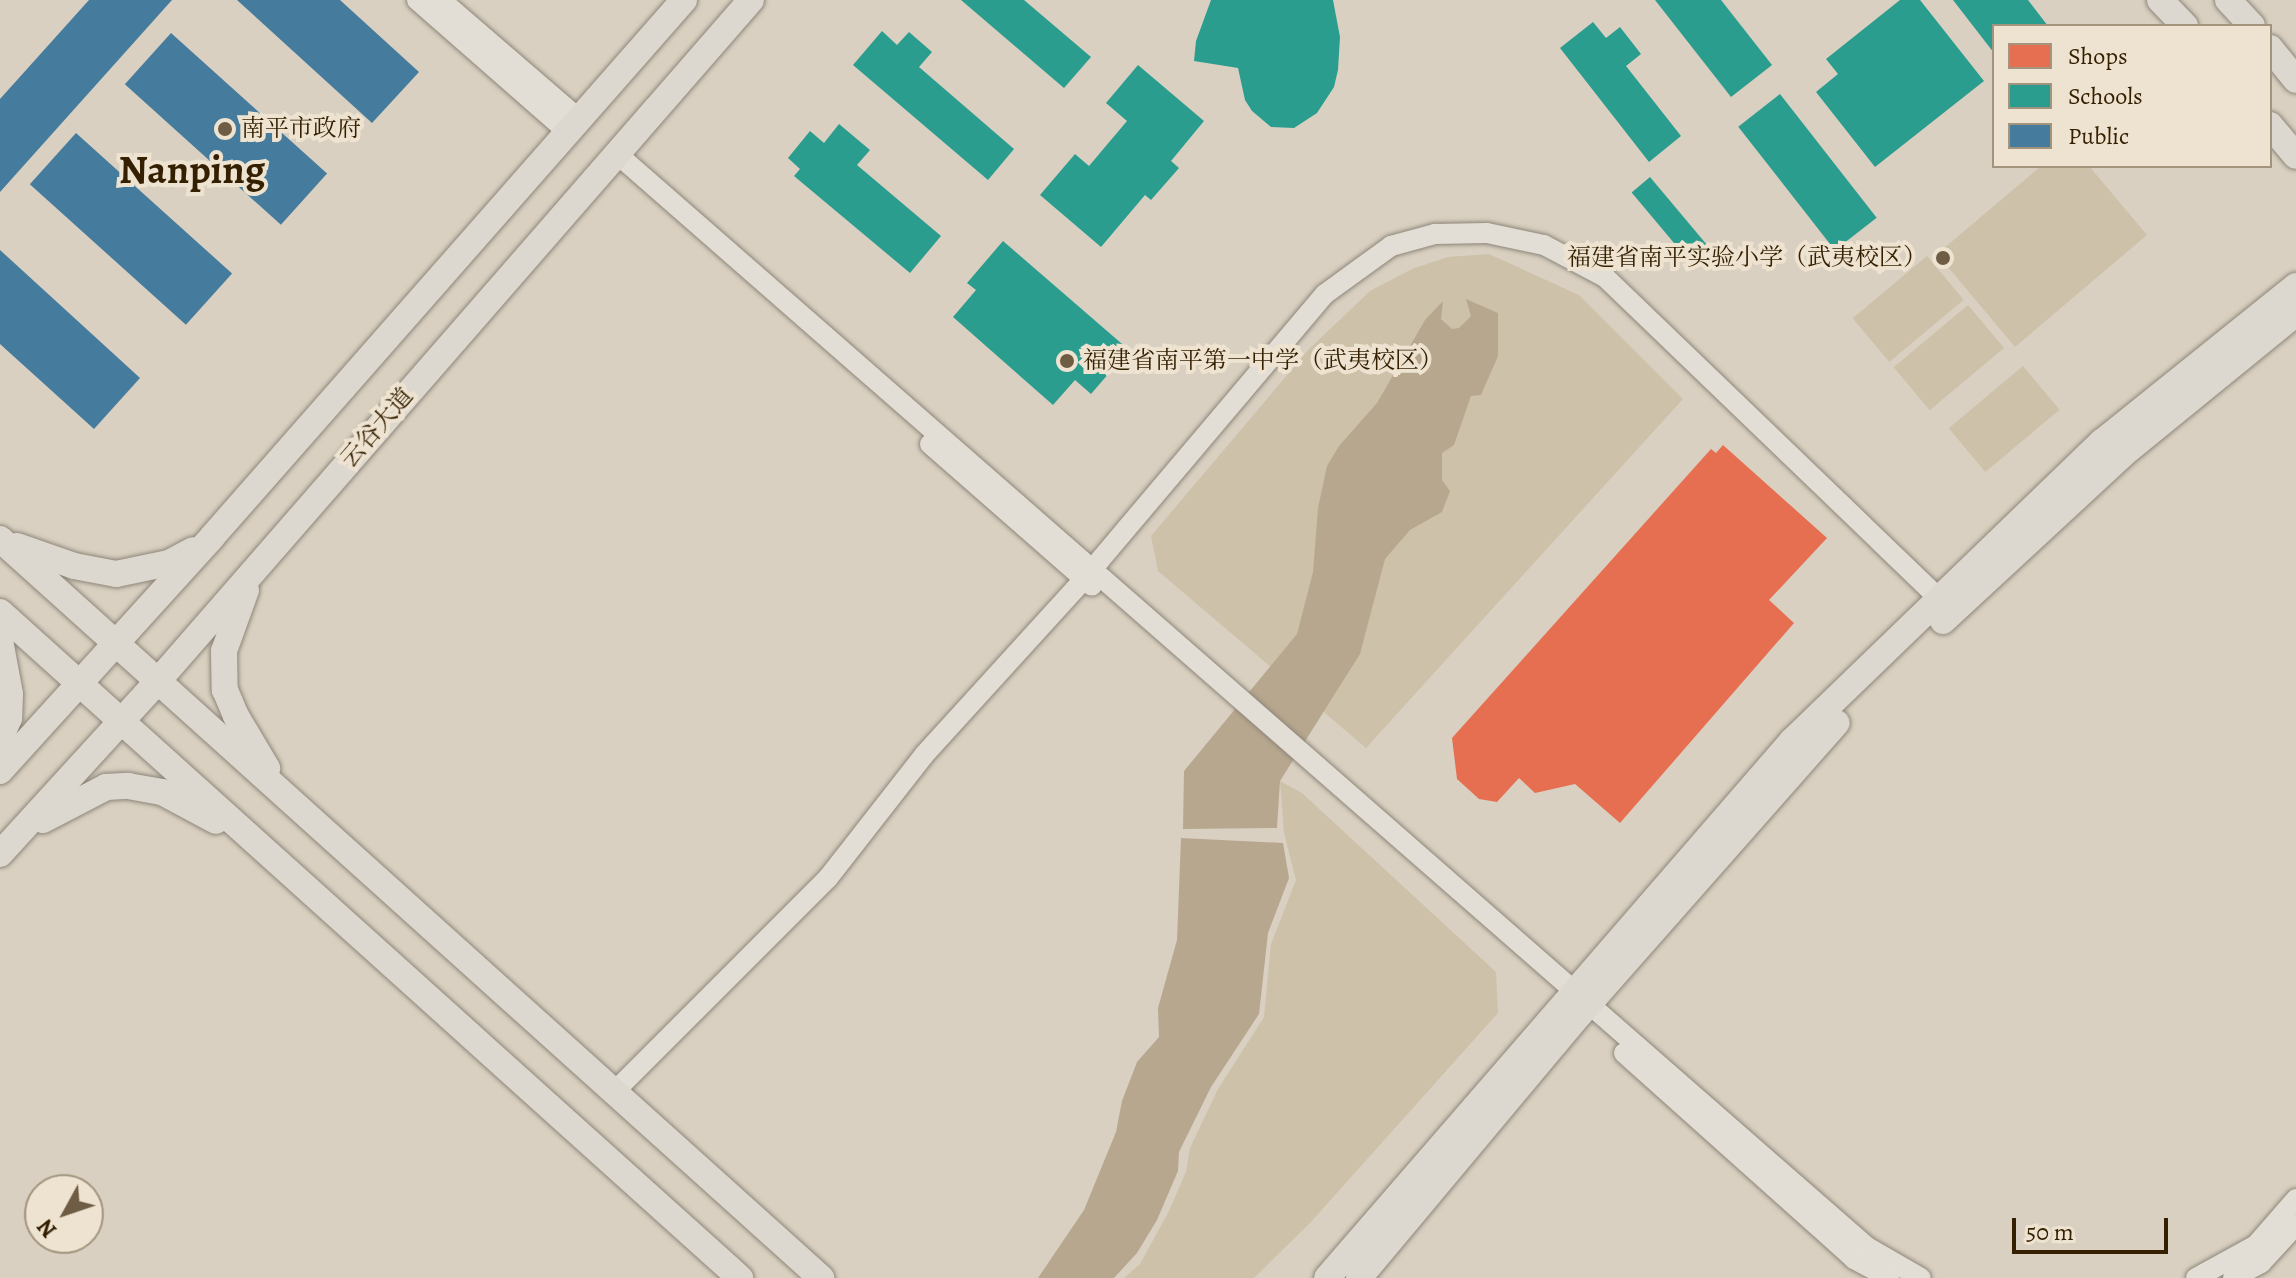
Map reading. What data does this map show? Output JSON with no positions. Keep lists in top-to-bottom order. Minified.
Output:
{"streets":{"main road":["云谷大道"]},"districts":["Nanping"],"places":["南平市政府","福建省南平实验小学（武夷校区）","福建省南平第一中学（武夷校区）"],"legend":["Shops","Schools","Public"],"scale_bar":"50 m","north":"bottom left"}
